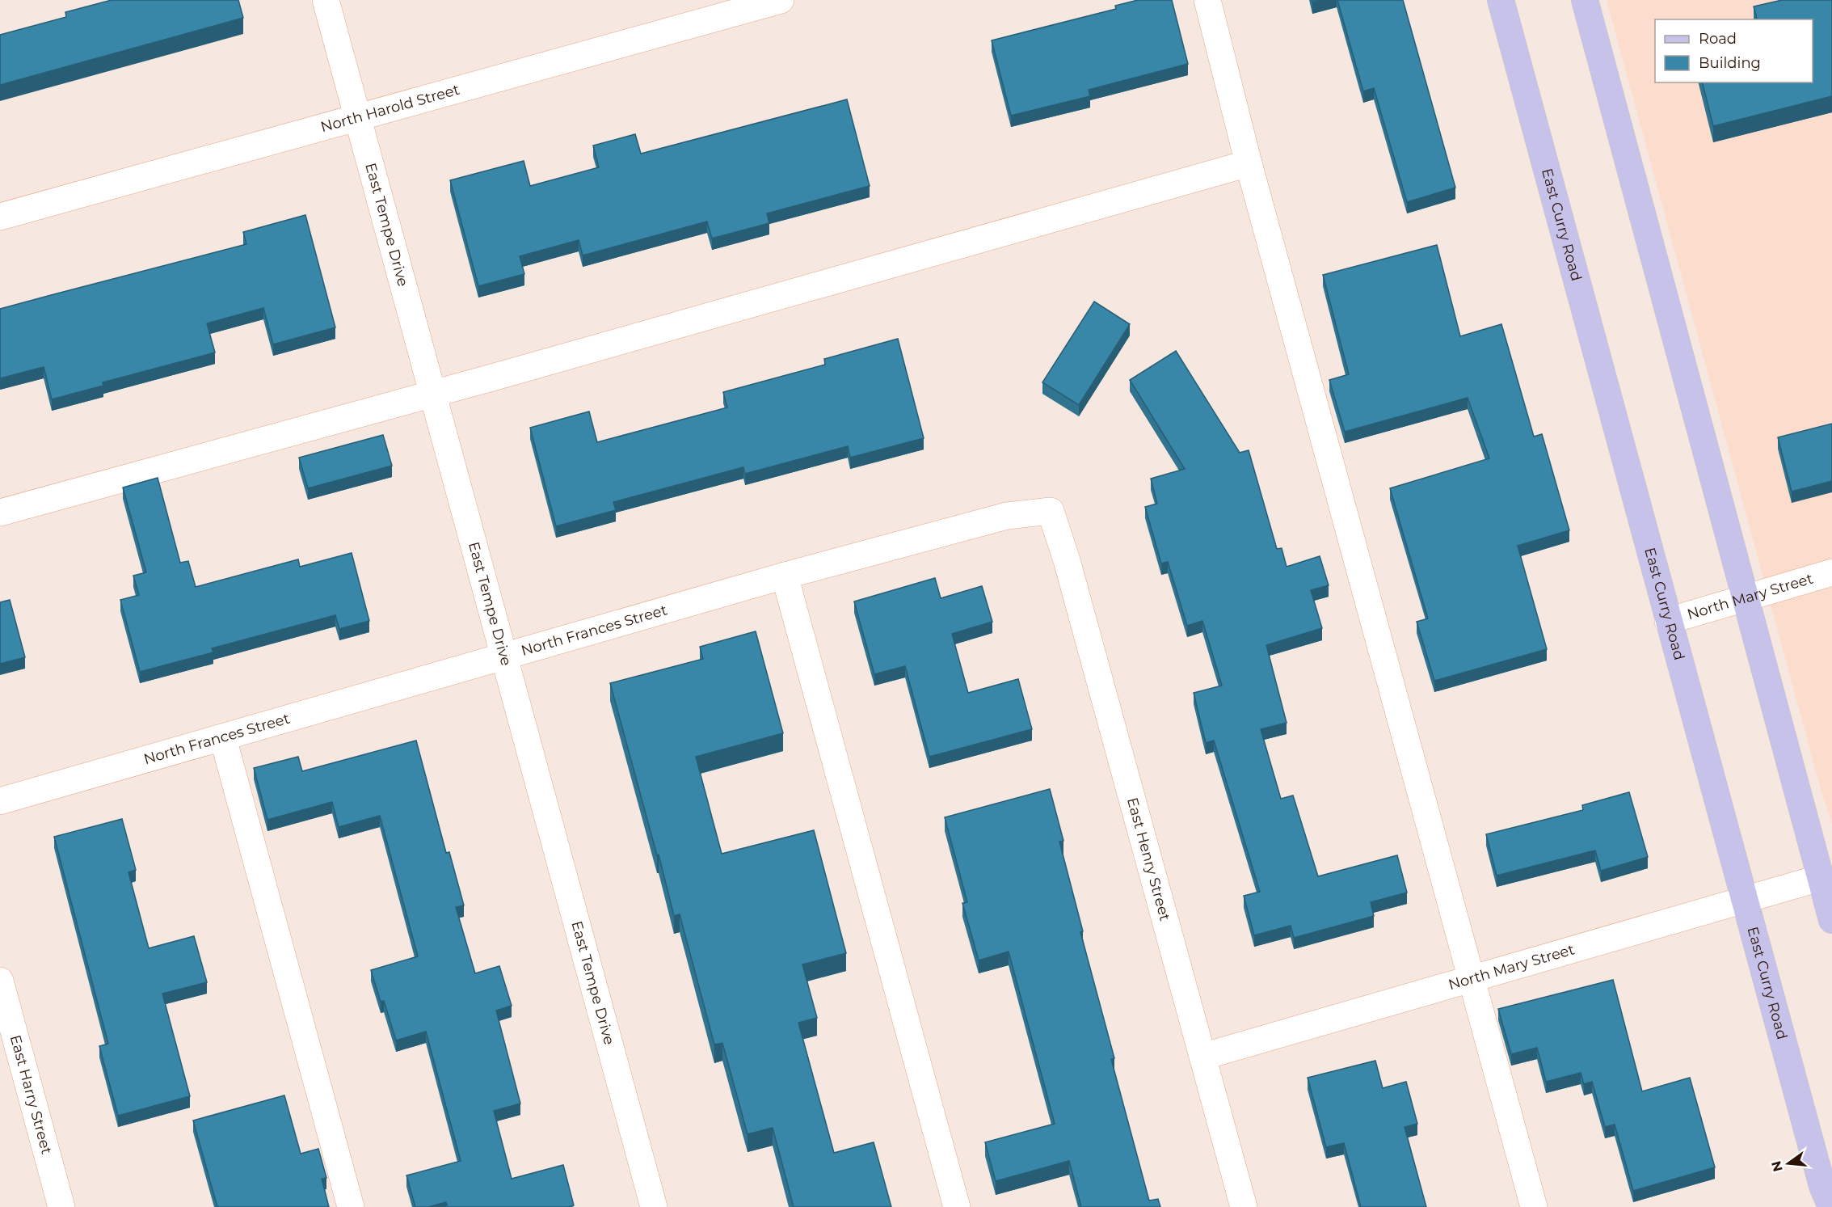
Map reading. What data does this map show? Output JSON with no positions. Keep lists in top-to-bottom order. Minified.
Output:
{"streets":{"main road":["East Curry Road"],"street":["North Harold Street","East Tempe Drive","North Mary Street","North Frances Street","East Henry Street","East Harry Street"]},"crossings":[["North Harold Street","East Tempe Drive"],["East Tempe Drive","North Frances Street"],["East Curry Road","North Mary Street"],["North Mary Street","East Henry Street"],["North Frances Street","East Henry Street"]],"legend":["Road","Building"],"north":"left"}
